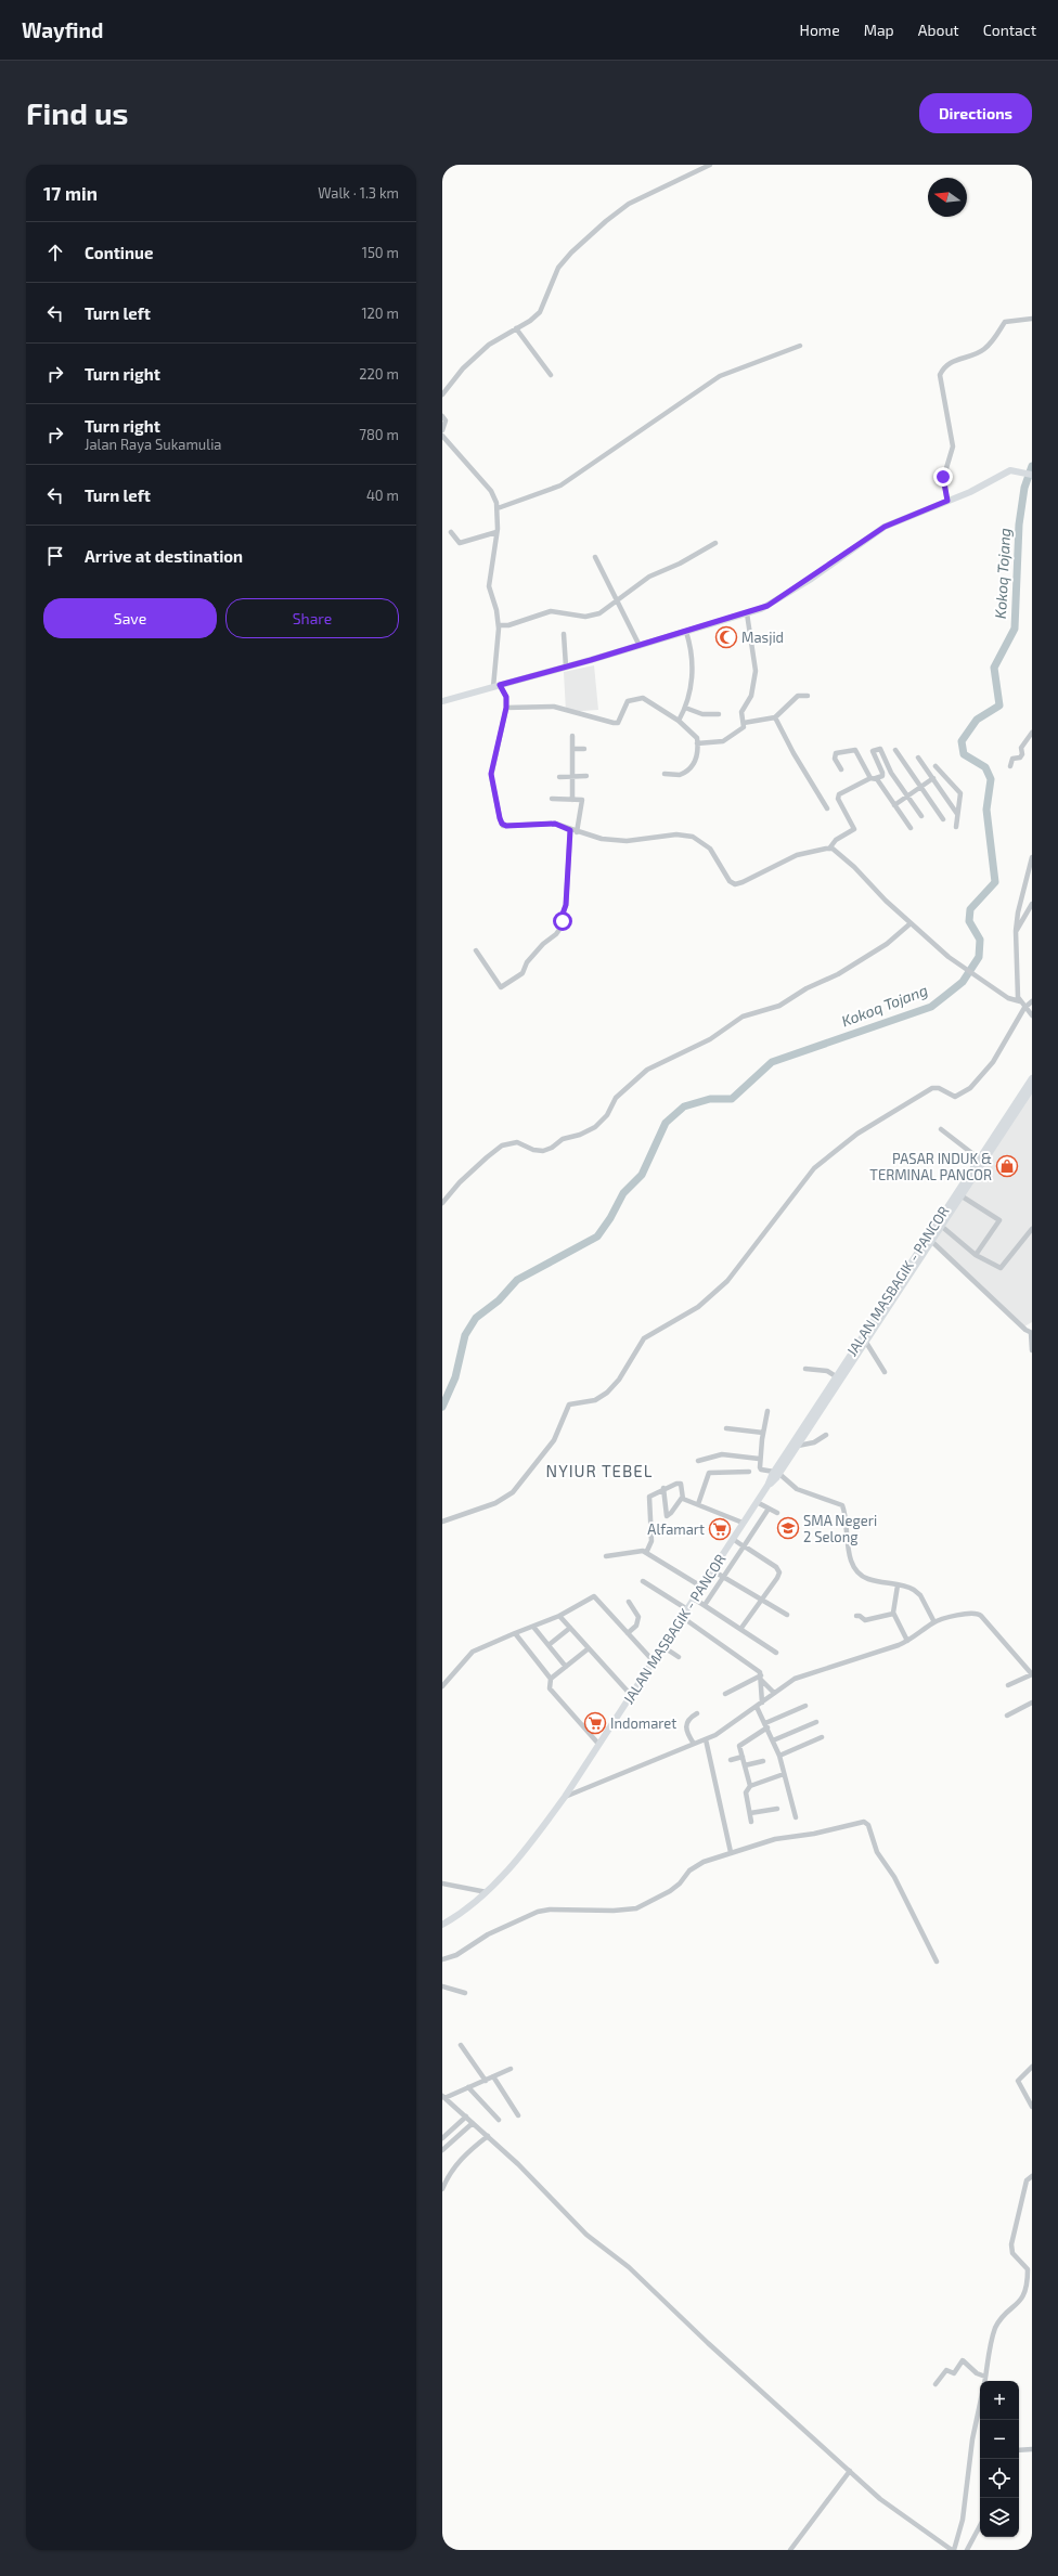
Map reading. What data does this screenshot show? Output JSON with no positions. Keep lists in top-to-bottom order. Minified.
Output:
{"streets":{"main road":["JALAN MASBAGIK - PANCOR"]},"districts":["NYIUR TEBEL"],"water":["Kokoq Tojang"],"places":{"mosque":["Masjid"],"shop":["PASAR INDUK & TERMINAL PANCOR"],"school or university":["SMA Negeri 2 Selong"],"supermarket":["Alfamart","Indomaret"]},"north":"left","page":{"header":"Wayfind","nav":["Home","Map","About","Contact"],"buttons":["Directions",["Save","Share"]],"title":"Find us","heading":["17 min","Walk · 1.3 km"],"list":[["Continue","150 m"],["Turn left","120 m"],["Turn right","220 m"],["Turn right","Jalan Raya Sukamulia","780 m"],["Turn left","40 m"],"Arrive at destination"],"map_buttons":["+","−"]}}
